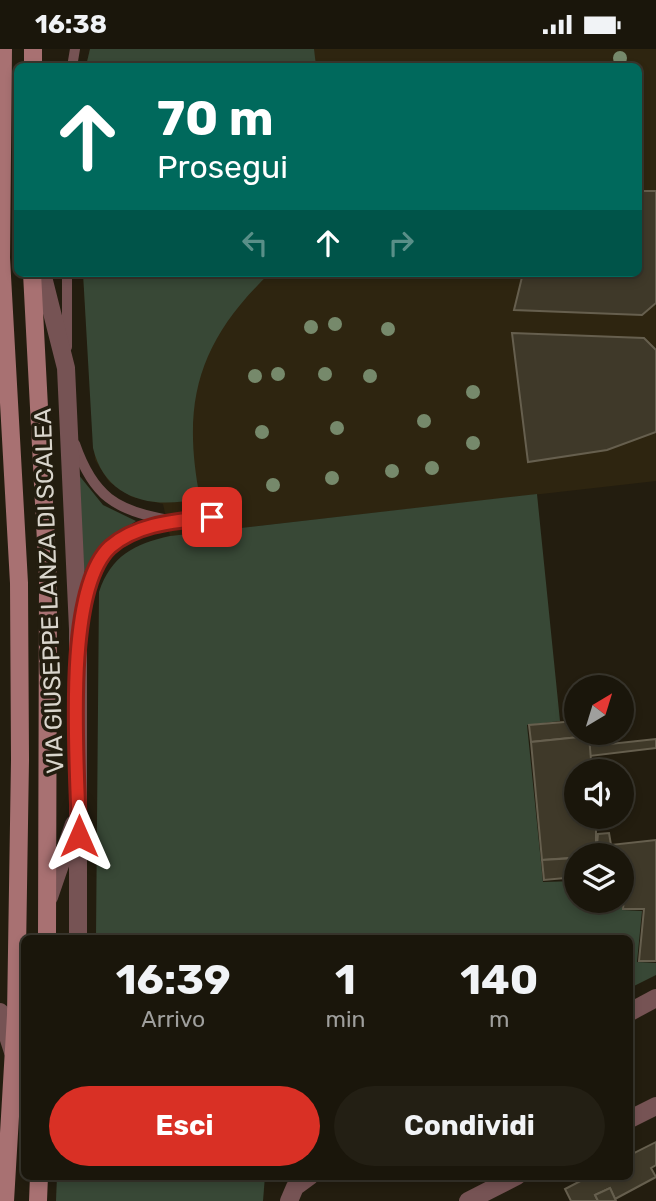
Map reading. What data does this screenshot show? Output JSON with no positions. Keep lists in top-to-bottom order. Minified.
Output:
{"streets":{"street":["VIA GIUSEPPE LANZA DI SCALEA"]},"north":"top right","page":{"status":"16:38","turn":["70 m","Prosegui"],"eta":["16:39","Arrivo","1","min","140","m"],"buttons":["Esci","Condividi"]}}
